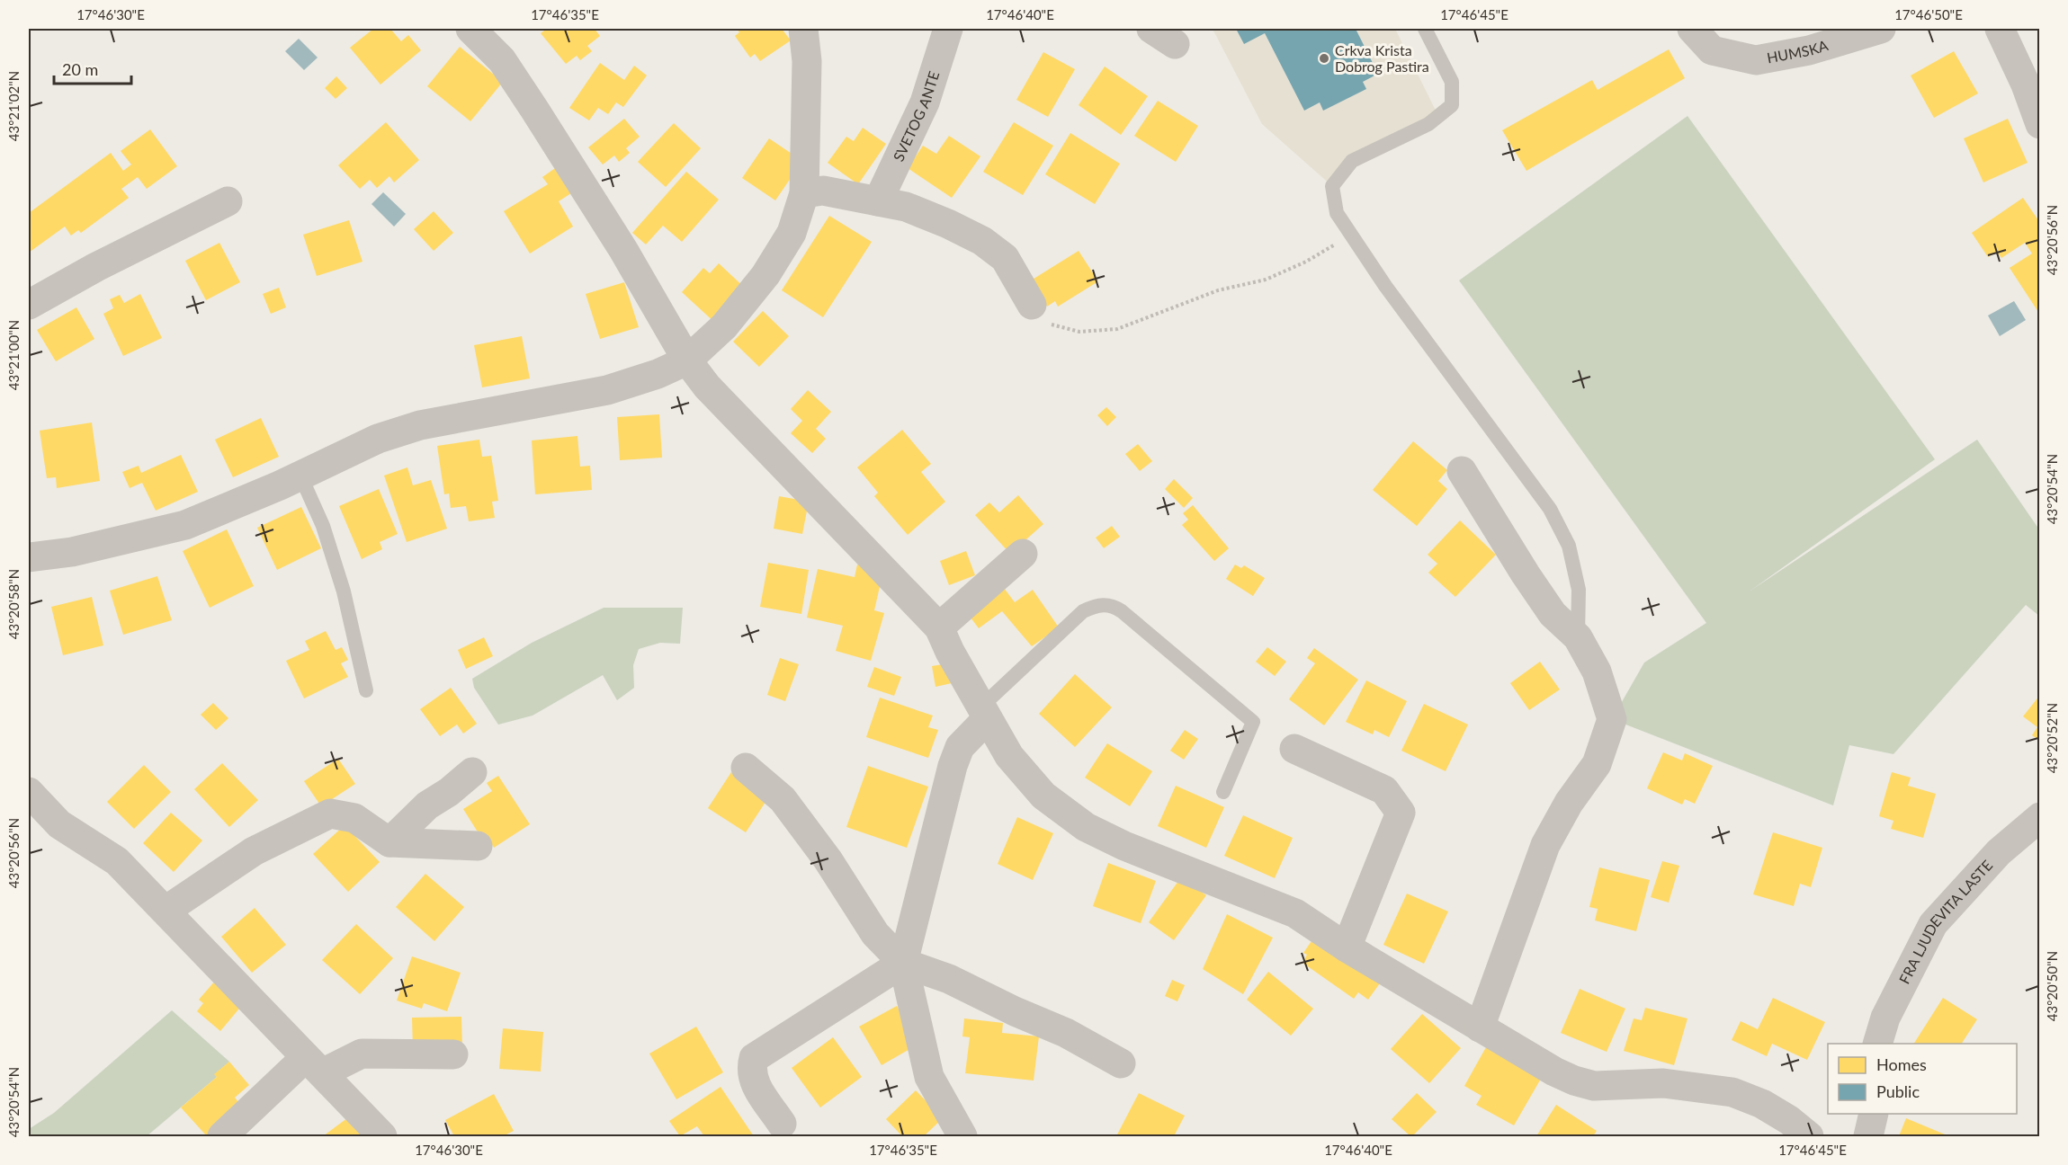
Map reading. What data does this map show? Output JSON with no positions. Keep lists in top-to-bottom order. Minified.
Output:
{"streets":{"street":["HUMSKA","SVETOG ANTE","FRA LJUDEVITA LASTE"]},"places":["Crkva Krista Dobrog Pastira"],"legend":["Homes","Public"],"scale_bar":"20 m","coordinates":["17°46'30\"E","17°46'35\"E","17°46'40\"E","17°46'45\"E","17°46'50\"E","43°21'02\"N","43°20'56\"N","43°21'00\"N","43°20'54\"N","43°20'58\"N","43°20'52\"N","43°20'50\"N"]}
